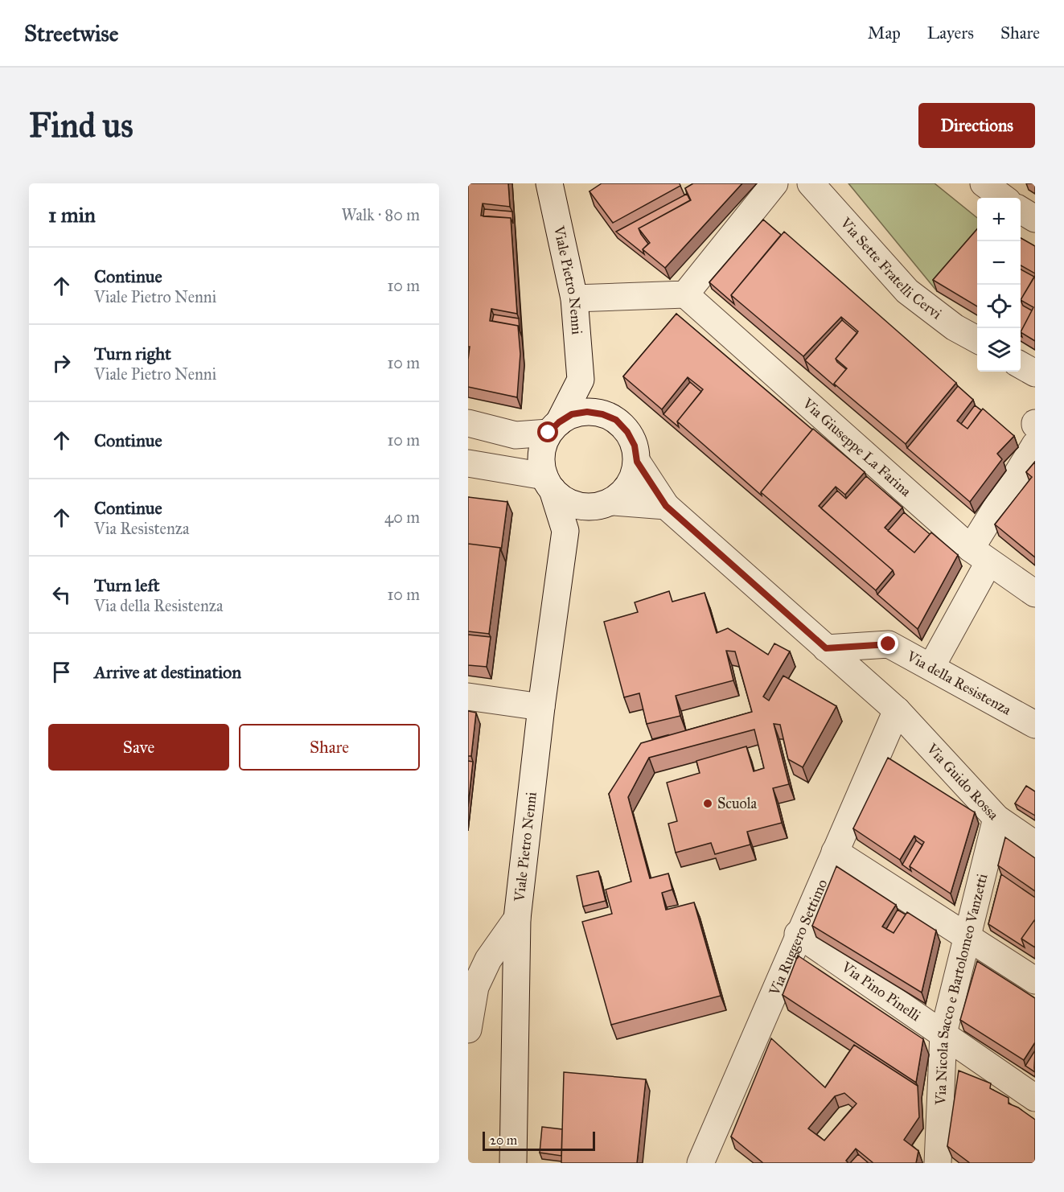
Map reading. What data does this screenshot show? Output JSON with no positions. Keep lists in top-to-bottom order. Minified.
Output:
{"streets":{"street":["Via Sette Fratelli Cervi","Viale Pietro Nenni","Via Giuseppe La Farina","Via della Resistenza","Via Guido Rossa","Via Ruggero Settimo","Via Nicola Sacco e Bartolomeo Vanzetti","Via Pino Pinelli"]},"crossings":[["Viale Pietro Nenni","Via Guido Rossa"],["Via della Resistenza","Via Guido Rossa"],["Via Guido Rossa","Via Ruggero Settimo"],["Via Guido Rossa","Via Nicola Sacco e Bartolomeo Vanzetti"],["Via Ruggero Settimo","Via Pino Pinelli"],["Via Nicola Sacco e Bartolomeo Vanzetti","Via Pino Pinelli"]],"places":["Scuola"],"scale_bar":"20 m","page":{"header":"Streetwise","nav":["Map","Layers","Share"],"buttons":["Directions",["Save","Share"]],"title":"Find us","heading":["1 min","Walk · 80 m"],"map_buttons":["+","−"],"list":[["Continue","Viale Pietro Nenni","10 m"],["Turn right","Viale Pietro Nenni","10 m"],["Continue","10 m"],["Continue","Via Resistenza","40 m"],["Turn left","Via della Resistenza","10 m"],"Arrive at destination"],"scale":"20 m"}}
